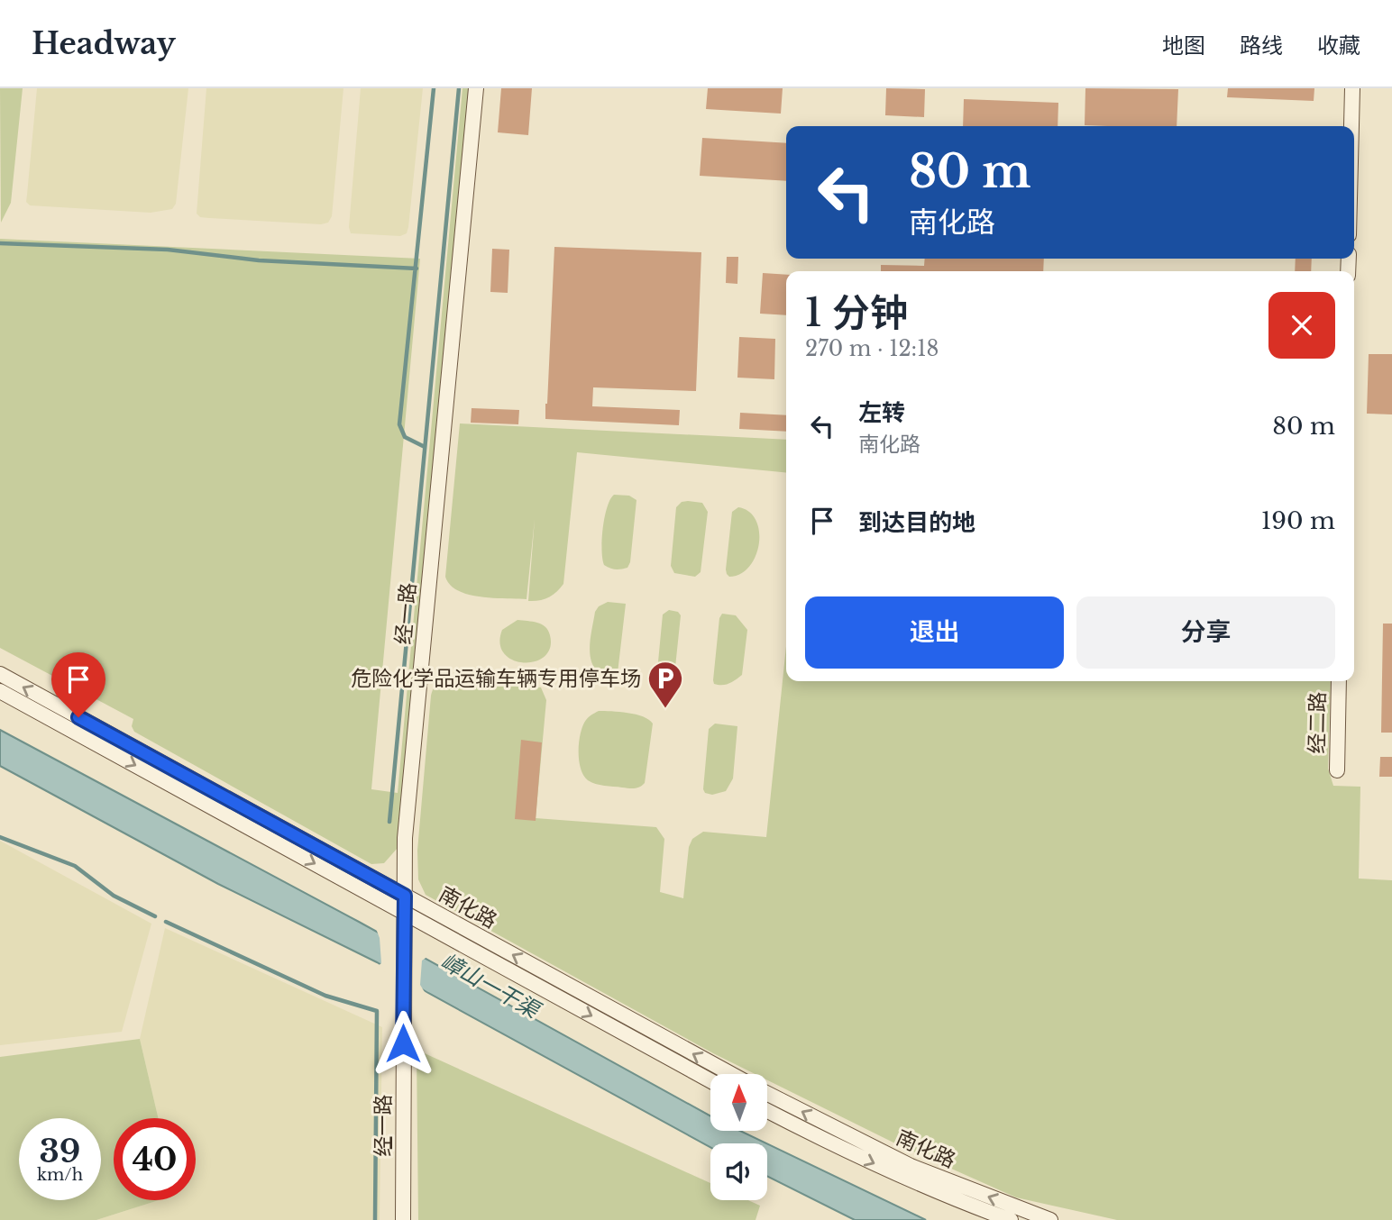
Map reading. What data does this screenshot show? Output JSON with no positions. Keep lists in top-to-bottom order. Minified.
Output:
{"streets":{"main road":["经一路","经二路","南化路"]},"crossings":[["经一路","南化路"]],"water":["嶂山一干渠"],"places":{"parking":["危险化学品运输车辆专用停车场"]},"north":"top","page":{"header":"Headway","nav":["地图","路线","收藏"],"turn":["80 m","南化路"],"heading":["1 分钟","270 m · 12:18"],"list":[{"name":"左转","note":"南化路","value":"80 m"},{"name":"到达目的地","value":"190 m"}],"buttons":["退出","分享"],"speed":"39 km/h","limit":"40"}}
